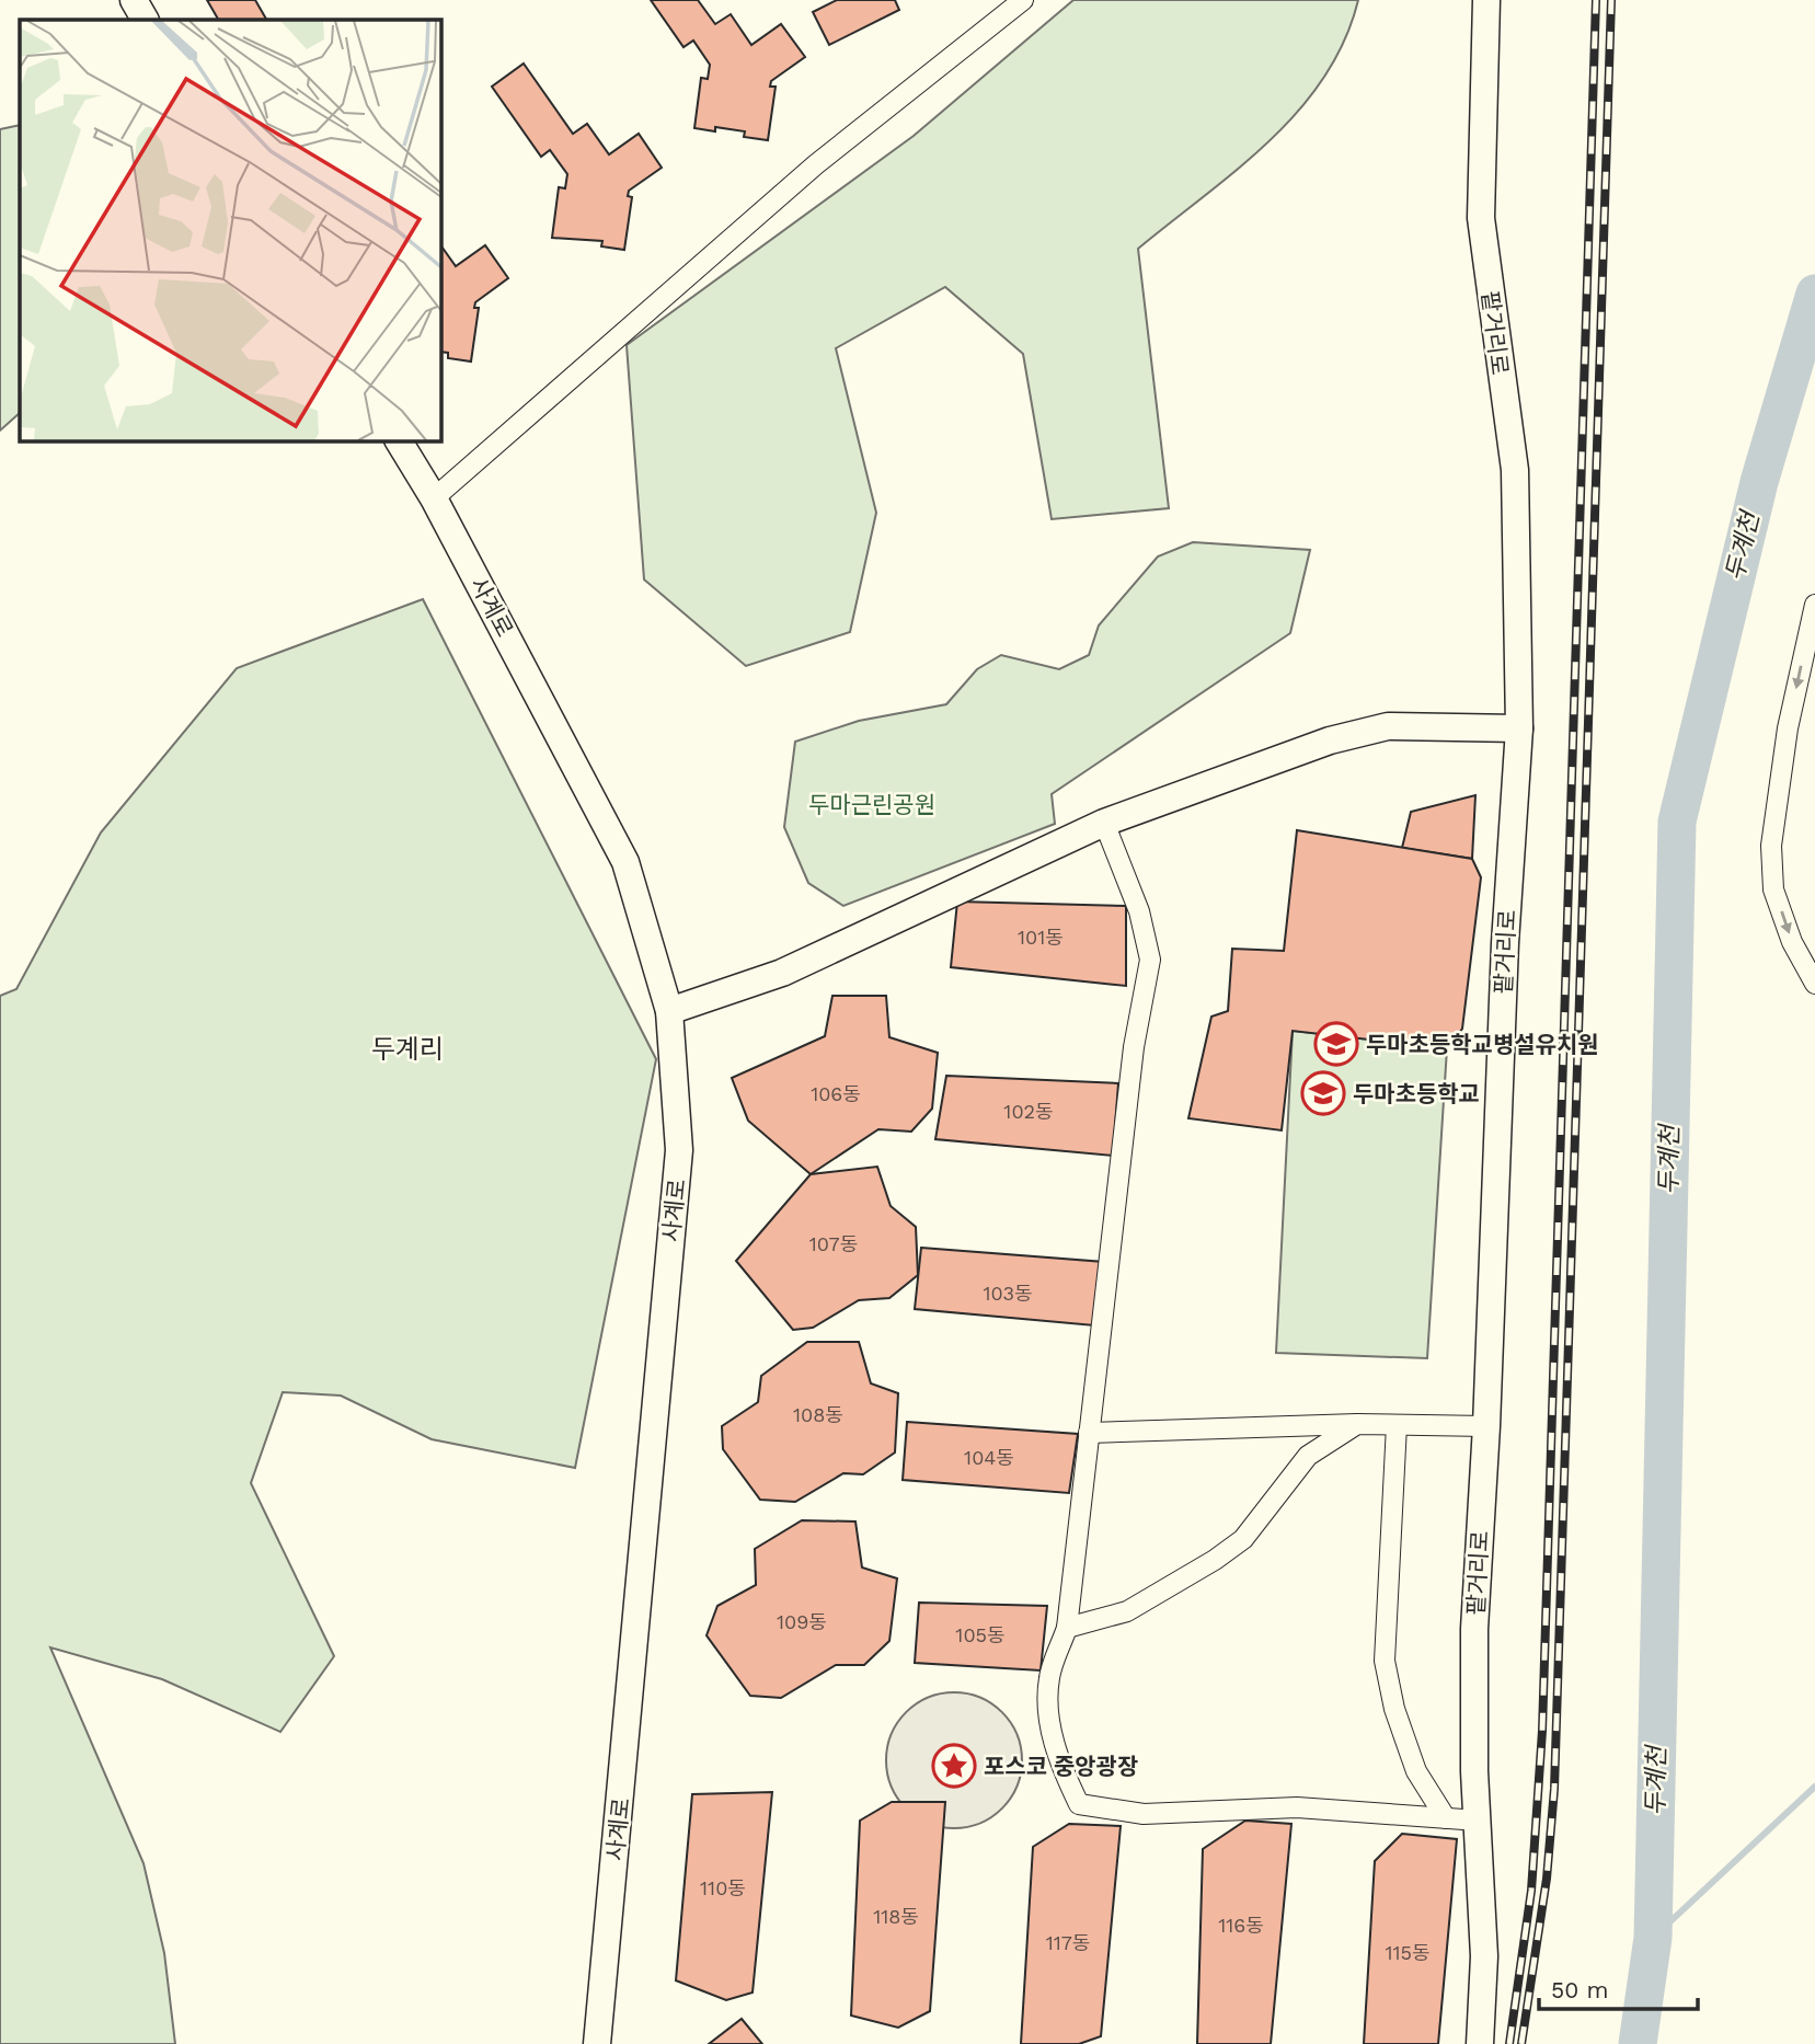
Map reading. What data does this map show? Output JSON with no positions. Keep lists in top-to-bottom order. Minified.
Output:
{"streets":{"street":["팥거리로","사계로"]},"districts":["두계리"],"water":["두계천"],"parks":["두마근린공원"],"places":{"school or university":["두마초등학교병설유치원","두마초등학교"],"place":["포스코 중앙광장"]},"house_numbers":["101동","106동","102동","107동","103동","108동","104동","109동","105동","110동","118동","116동","117동","115동"],"scale_bar":"50 m"}
